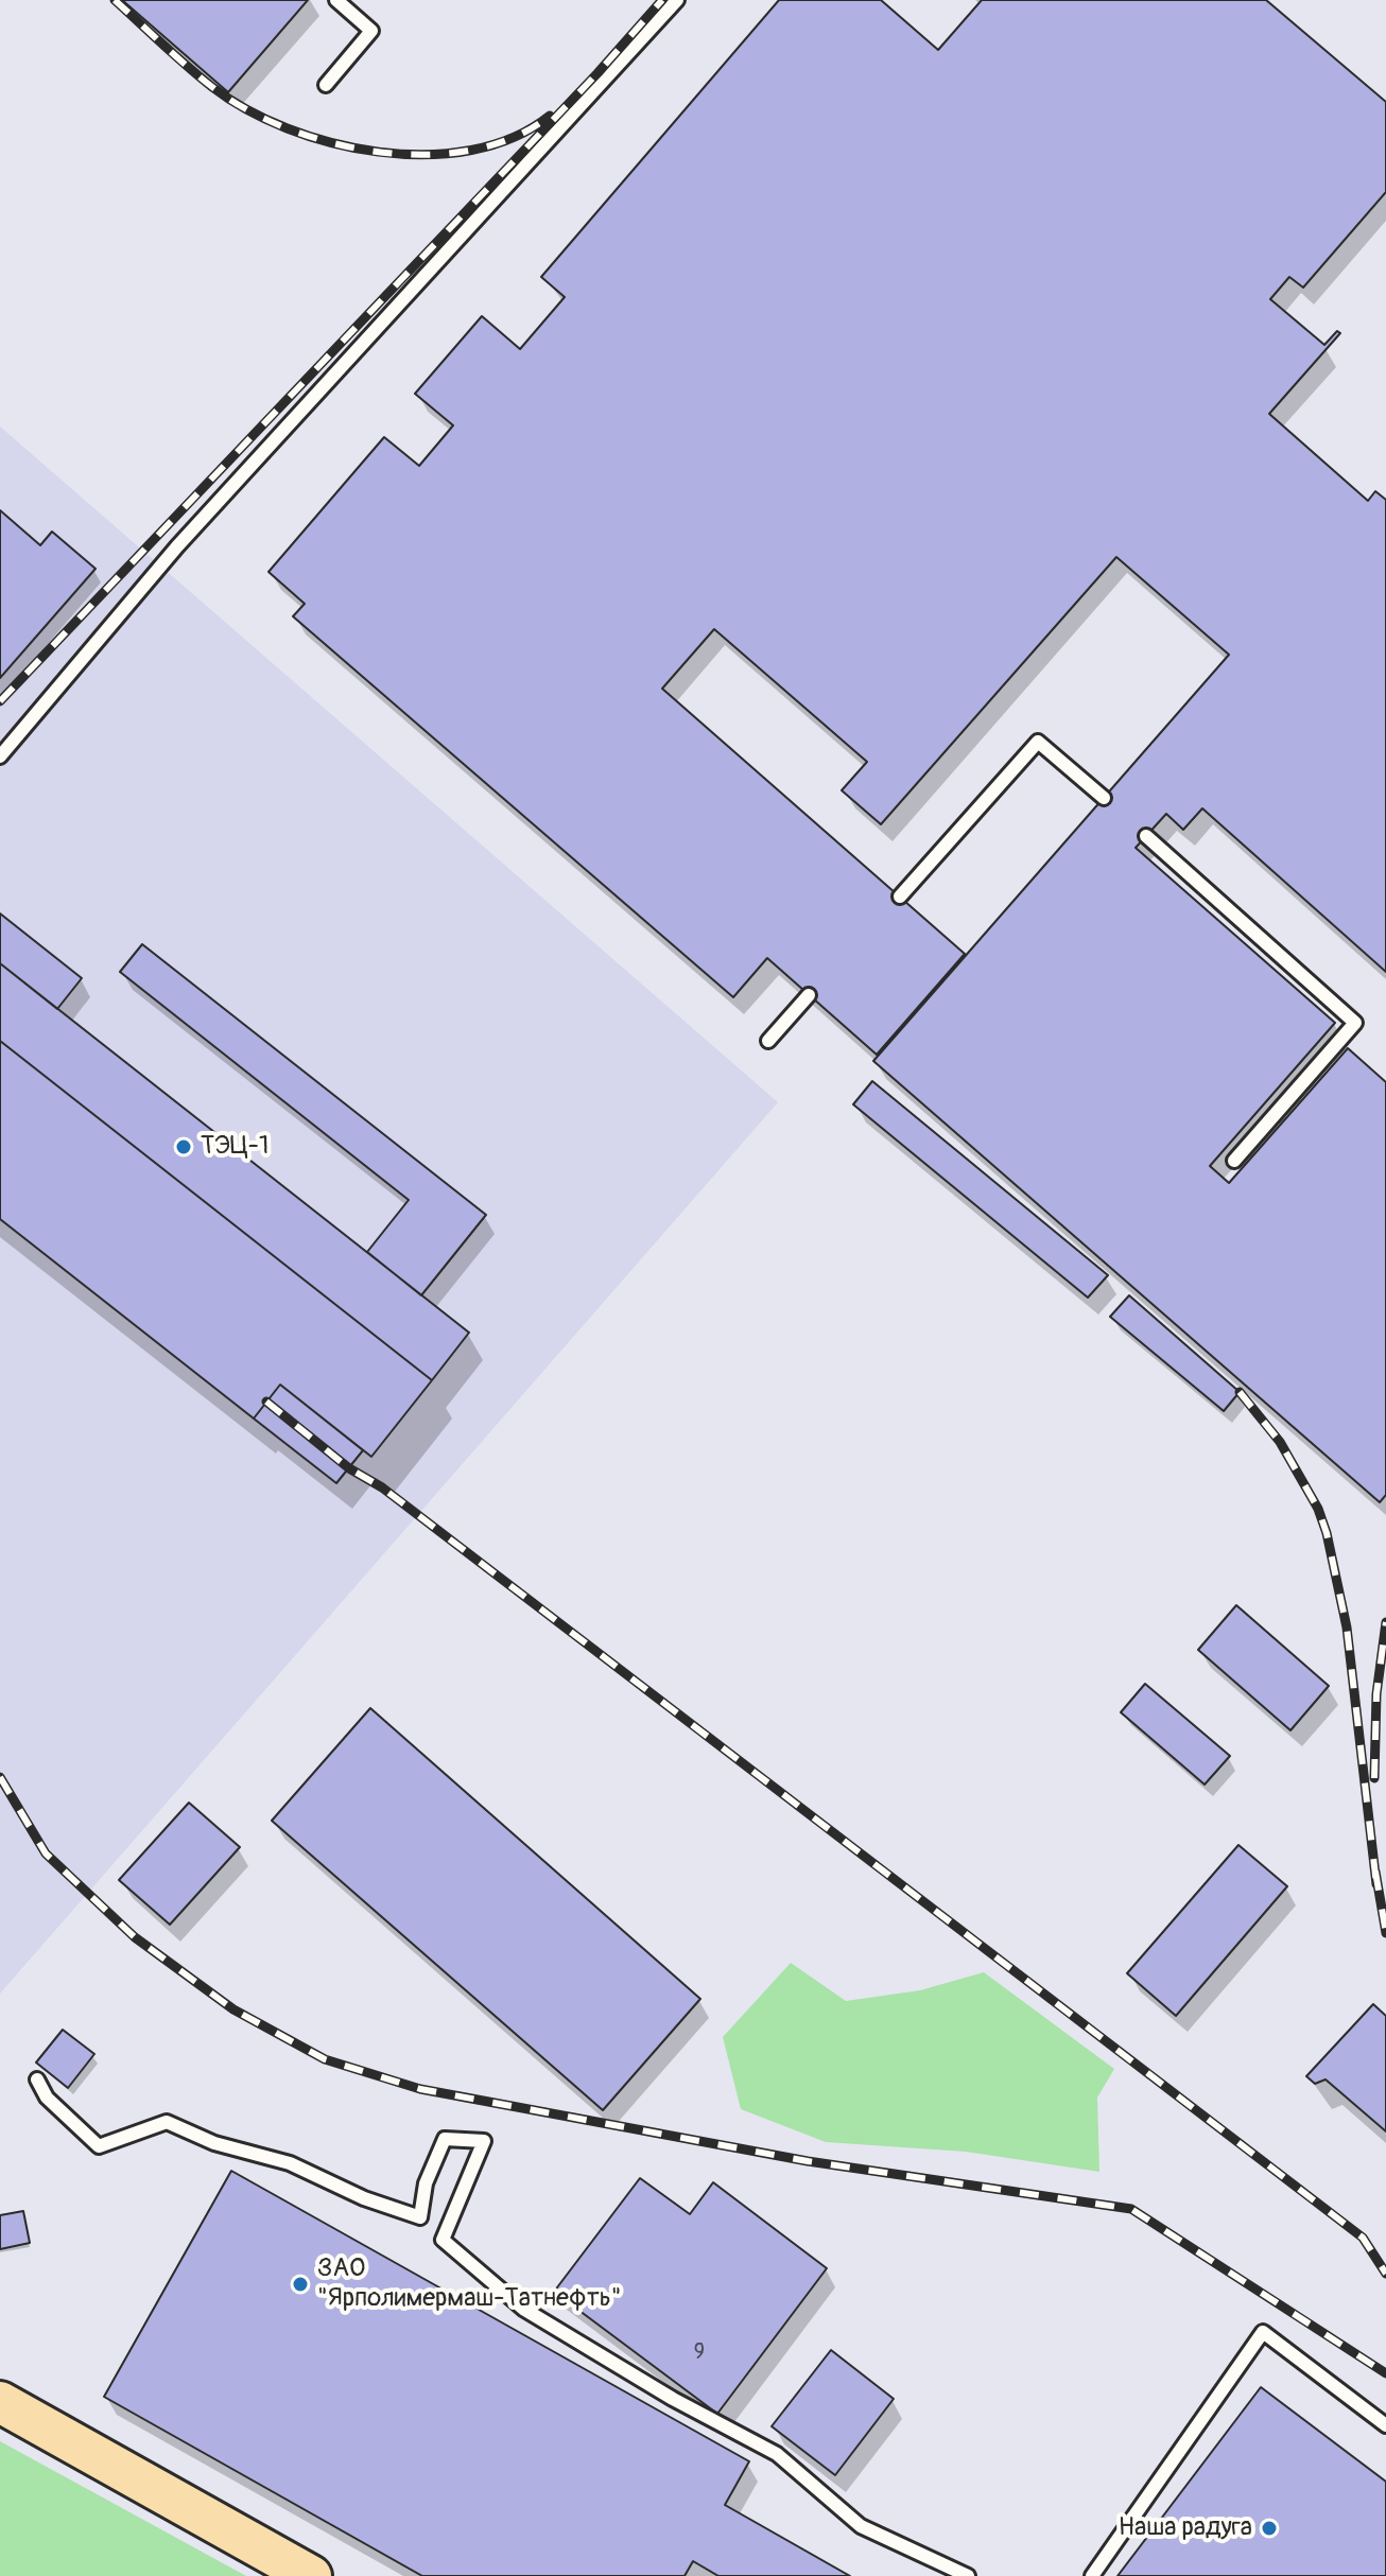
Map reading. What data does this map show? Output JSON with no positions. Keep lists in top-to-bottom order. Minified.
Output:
{"places":["ТЭЦ-1","ЗАО \"Ярполимермаш-Татнефть\"","Наша радуга"],"house_numbers":["9"]}
